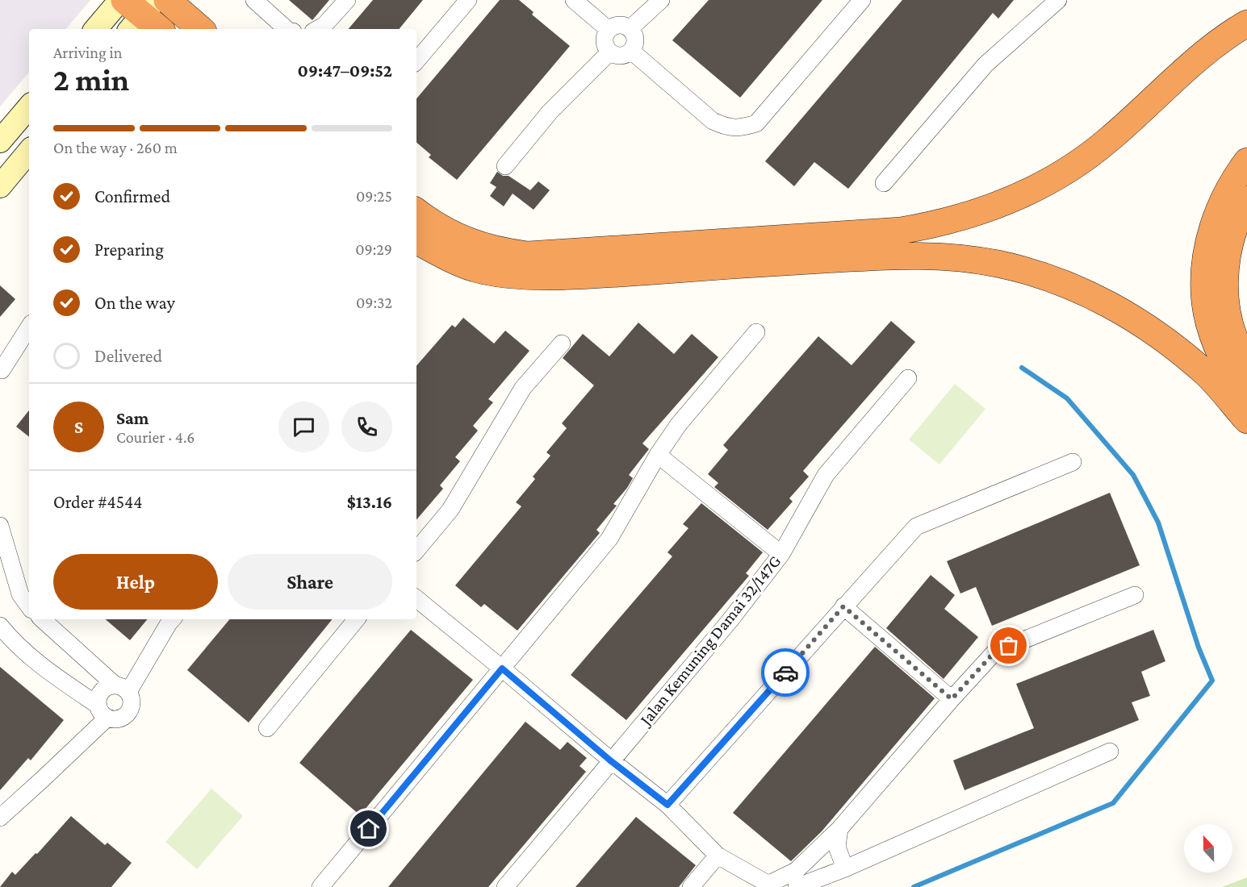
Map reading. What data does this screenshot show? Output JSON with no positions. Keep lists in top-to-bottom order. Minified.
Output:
{"streets":{"street":["Jalan Kemuning Damai 32/147G"]},"north":"top","page":{"heading":["2 min","Arriving in","09:47–09:52"],"panel":["Sam","Courier · 4.6","Order #4544","$13.16"],"bar":"On the way · 260 m","list":[["Confirmed","09:25"],["Preparing","09:29"],["On the way","09:32"],"Delivered"],"round":"S","buttons":["Help","Share"]}}
